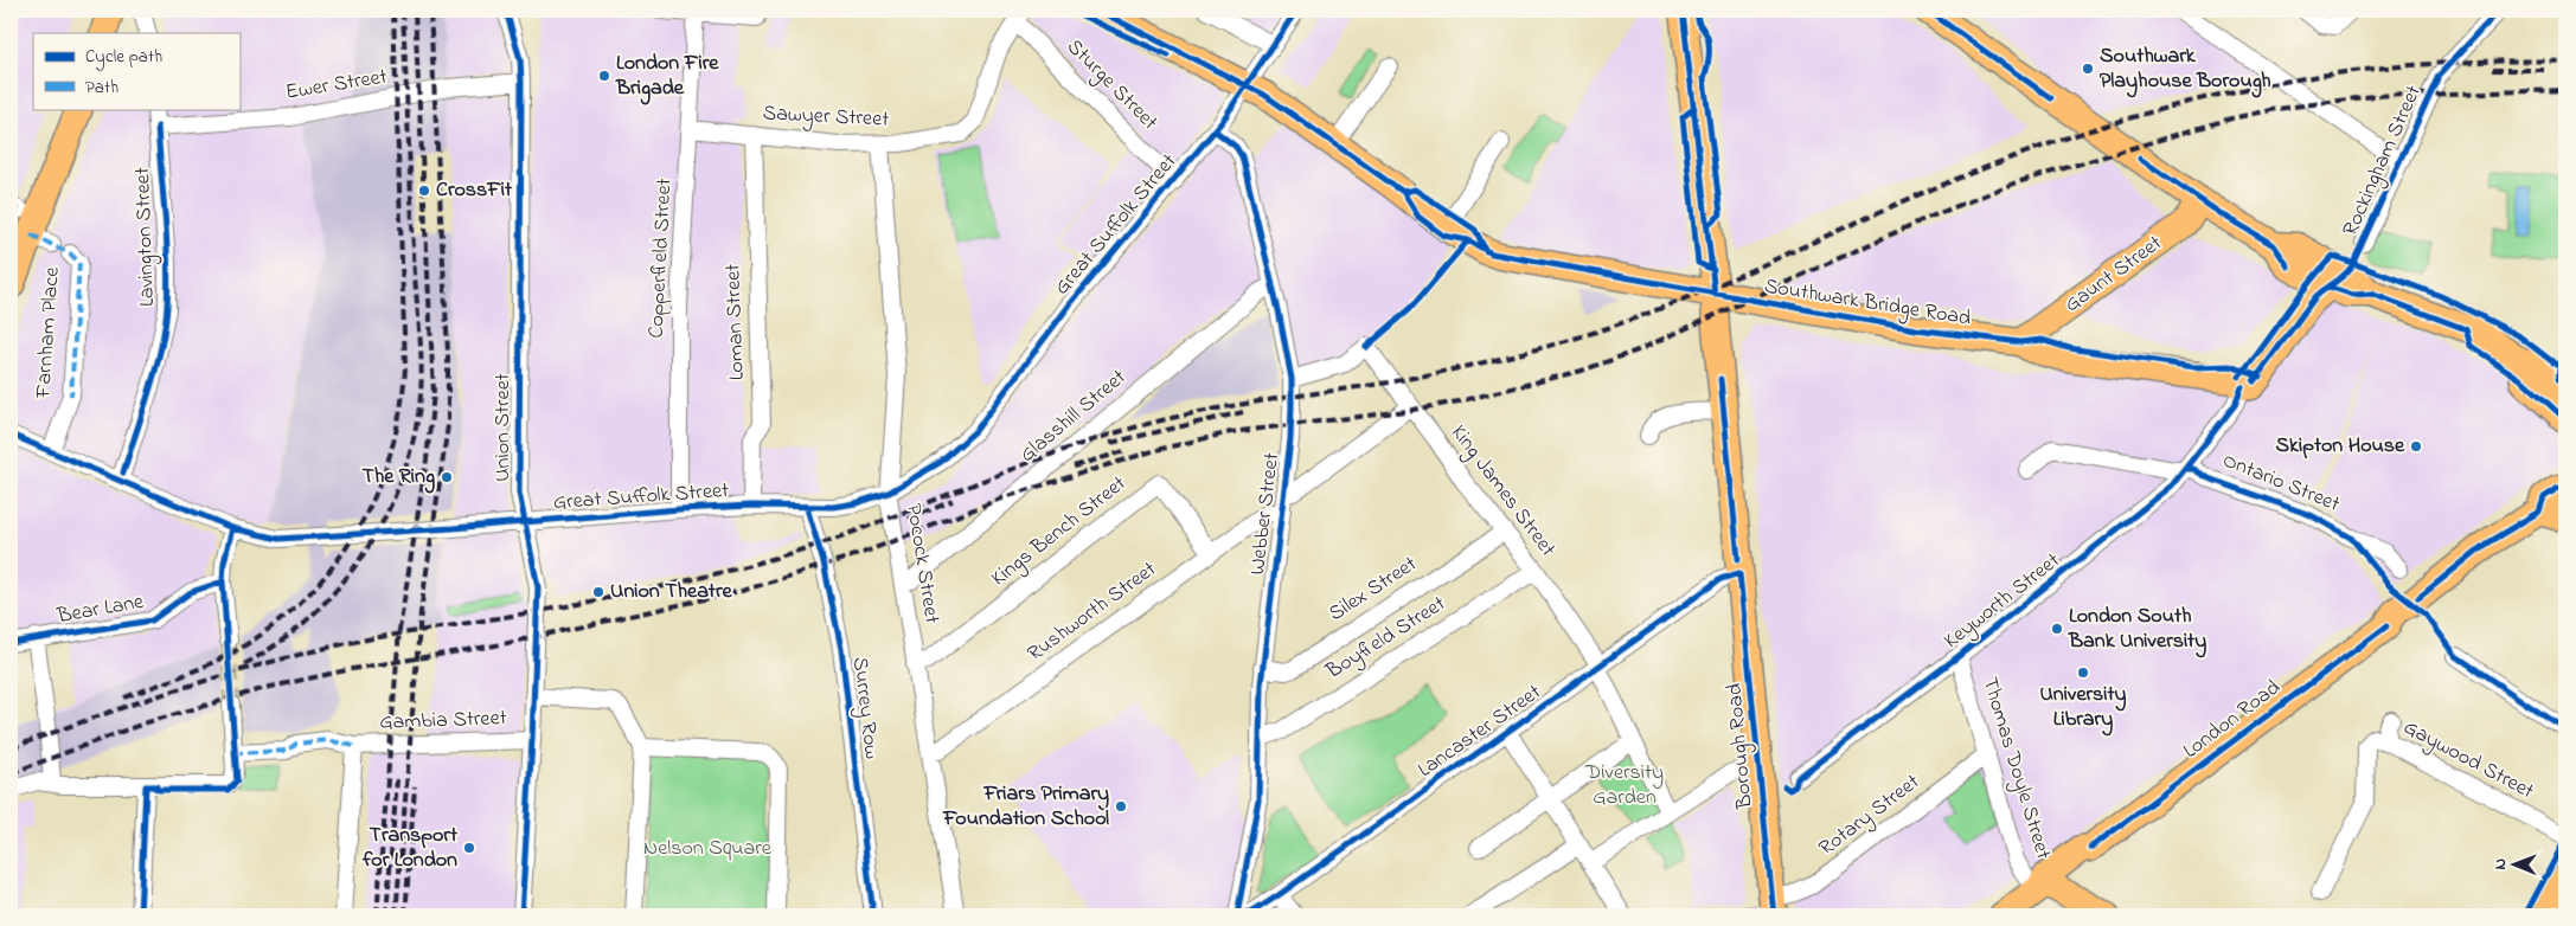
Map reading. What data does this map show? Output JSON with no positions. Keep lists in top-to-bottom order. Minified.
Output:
{"streets":{"main road":["Gaunt Street","Southwark Bridge Road","London Road","Borough Road"],"street":["Ewer Street","Sturge Street","Sawyer Street","Rockingham Street","Great Suffolk Street","Lavington Street","Copperfield Street","Loman Street","Farnham Place","Glasshill Street","Union Street","Ontario Street","King James Street","Webber Street","Kings Bench Street","Pocock Street","Silex Street","Keyworth Street","Bear Lane","Rushworth Street","Boyfield Street","Surrey Row","Gambia Street","Lancaster Street","Gaywood Street","Thomas Doyle Street","Rotary Street"]},"crossings":[["Ewer Street","Lavington Street"],["Ewer Street","Union Street"],["Sturge Street","Sawyer Street"],["Sturge Street","Great Suffolk Street"],["Sawyer Street","Copperfield Street"],["Sawyer Street","Loman Street"],["Sawyer Street","Pocock Street"],["Great Suffolk Street","Lavington Street"],["Great Suffolk Street","Copperfield Street"],["Great Suffolk Street","Southwark Bridge Road"],["Great Suffolk Street","Loman Street"],["Great Suffolk Street","Farnham Place"],["Great Suffolk Street","Union Street"],["Great Suffolk Street","Webber Street"],["Great Suffolk Street","Pocock Street"],["Great Suffolk Street","Surrey Row"],["Gaunt Street","Southwark Bridge Road"],["Southwark Bridge Road","Keyworth Street"],["Southwark Bridge Road","Borough Road"],["Glasshill Street","Webber Street"],["Glasshill Street","Pocock Street"],["Union Street","Gambia Street"],["Ontario Street","Keyworth Street"],["King James Street","Webber Street"],["King James Street","Silex Street"],["King James Street","Rushworth Street"],["King James Street","Boyfield Street"],["King James Street","Lancaster Street"],["Webber Street","Silex Street"],["Webber Street","Rushworth Street"],["Webber Street","Boyfield Street"],["Webber Street","Lancaster Street"],["Kings Bench Street","Pocock Street"],["Kings Bench Street","Rushworth Street"],["Pocock Street","Rushworth Street"],["Keyworth Street","Thomas Doyle Street"],["London Road","Thomas Doyle Street"],["Lancaster Street","Borough Road"],["Borough Road","Rotary Street"],["Thomas Doyle Street","Rotary Street"]],"parks":["Diversity Garden","Nelson Square"],"places":["Southwark Playhouse Borough","London Fire Brigade","CrossFit","Skipton House","The Ring","Union Theatre","London South Bank University","University Library","Friars Primary Foundation School","Transport for London"],"legend":["Cycle path","Path"],"north":"left"}
